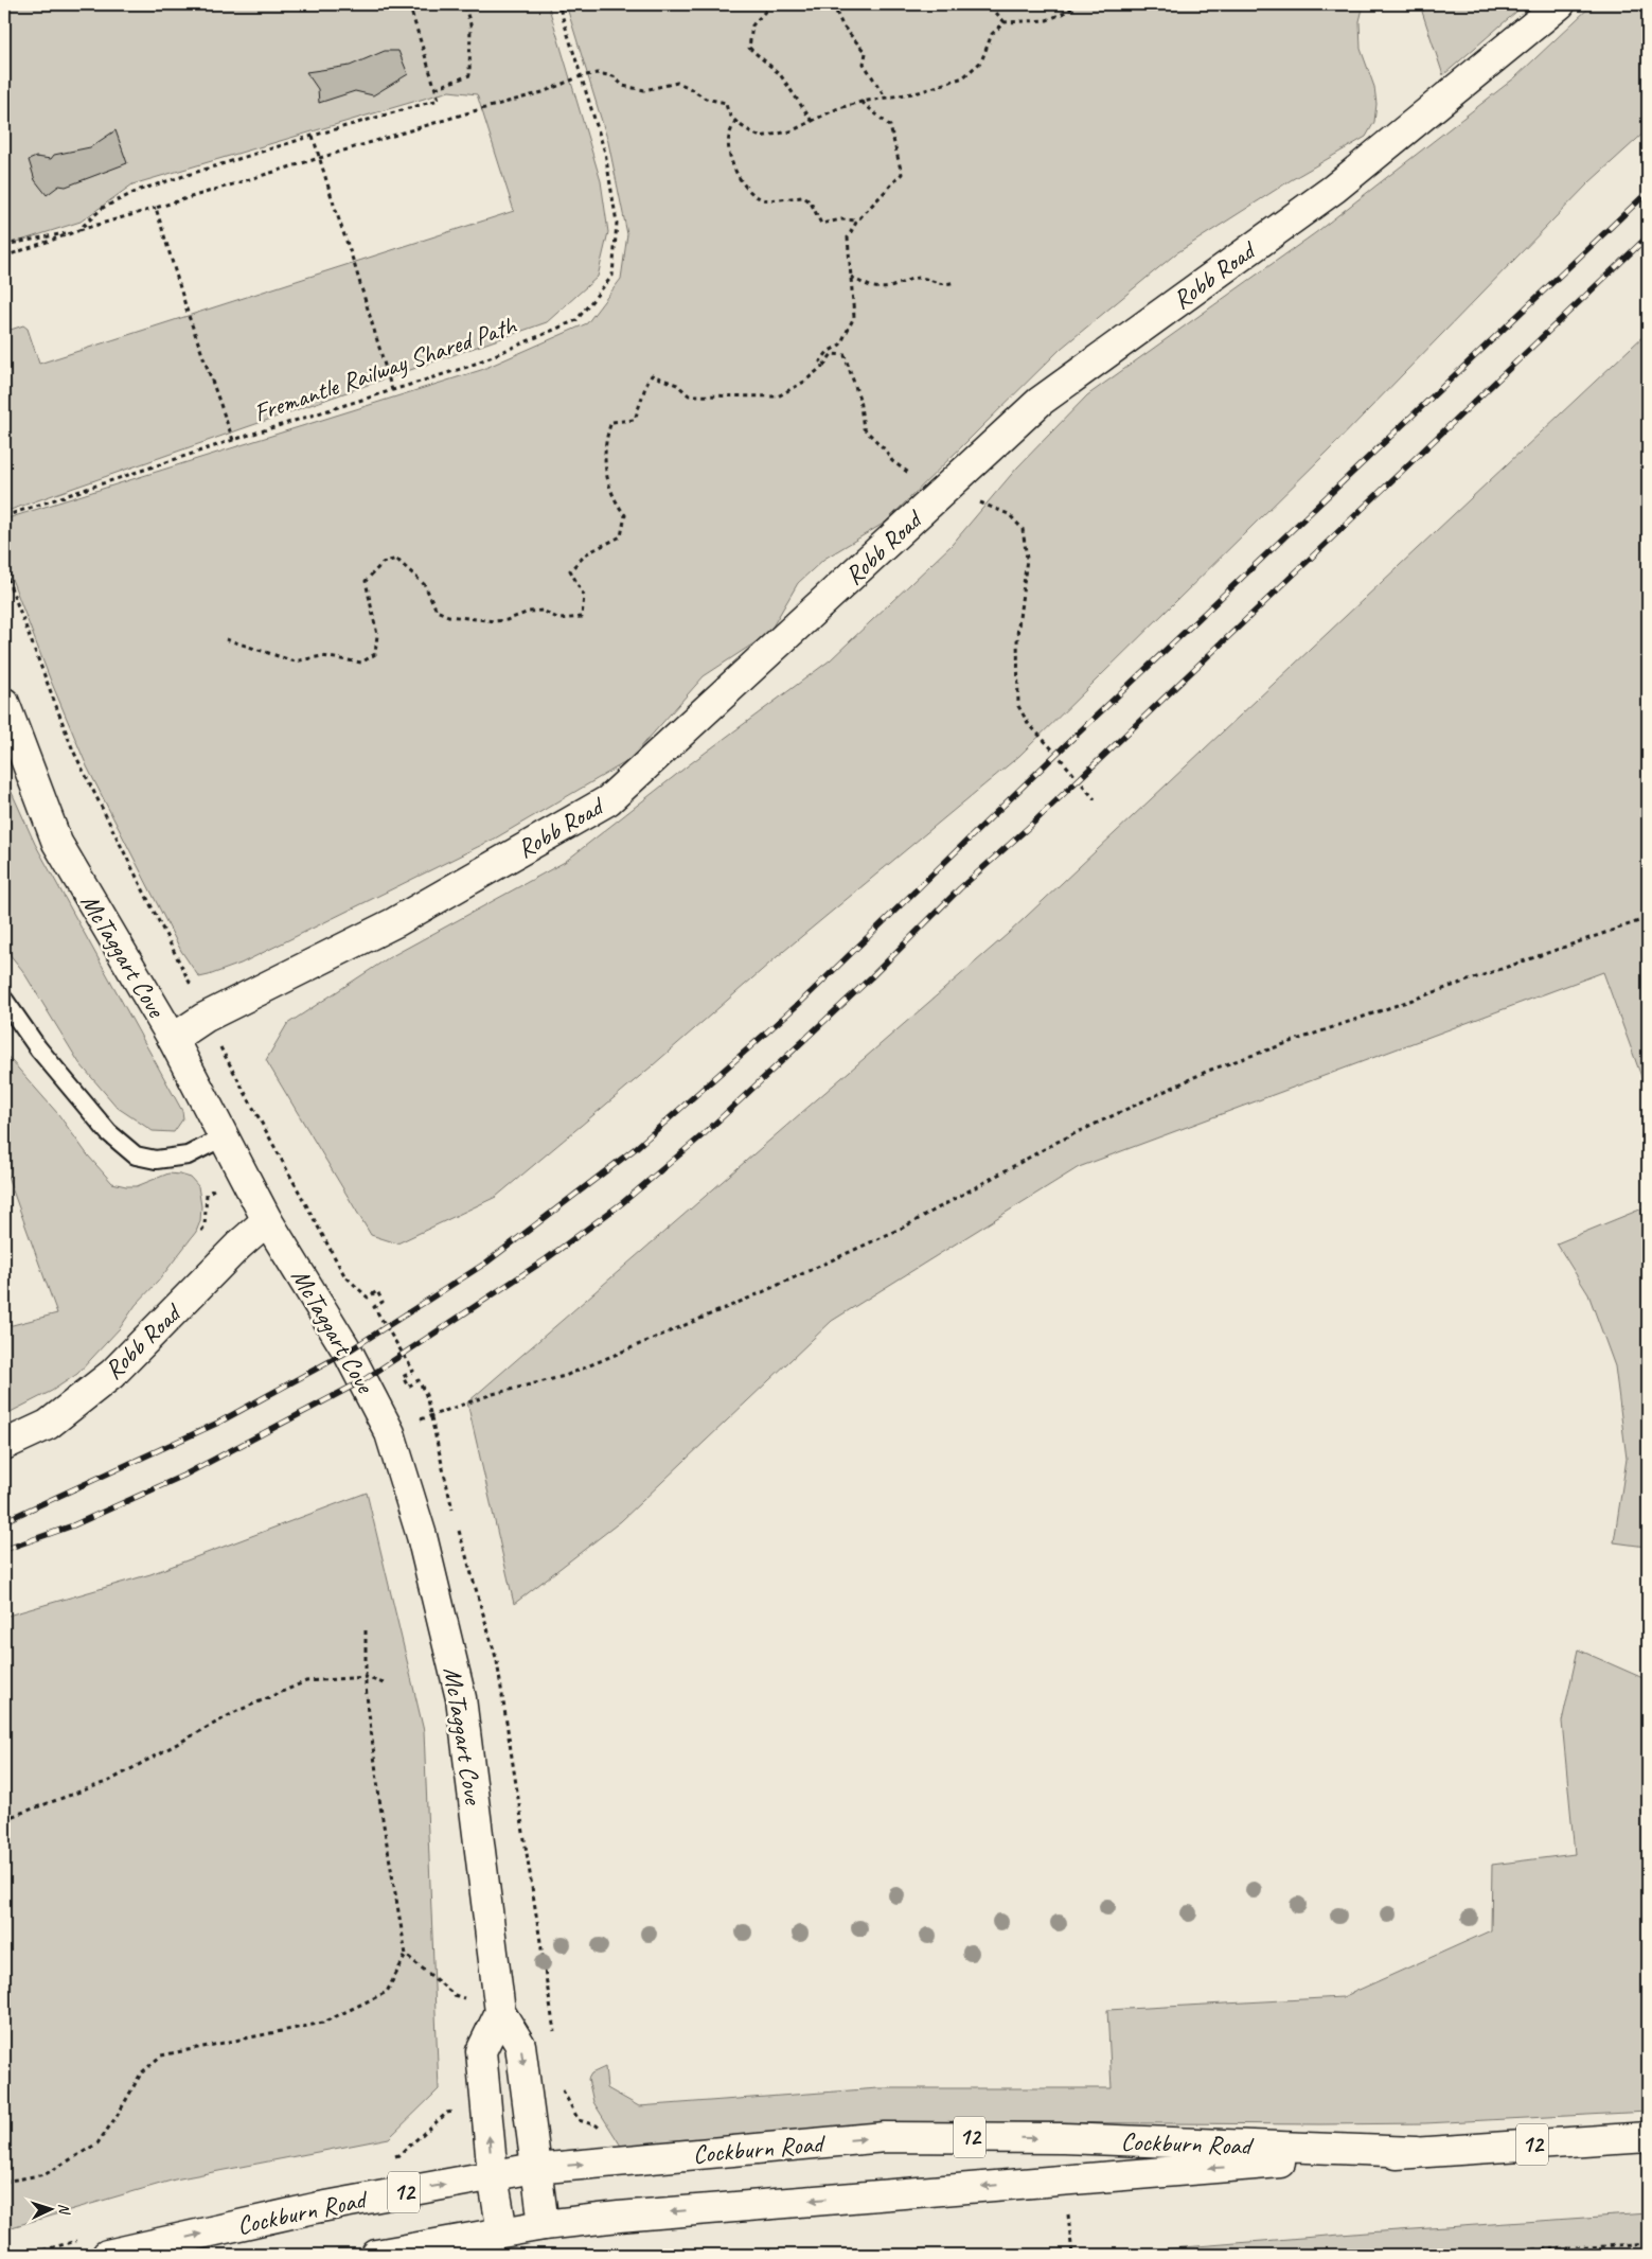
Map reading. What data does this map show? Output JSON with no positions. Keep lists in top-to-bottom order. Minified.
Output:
{"streets":{"street":["Robb Road","McTaggart Cove","12","Cockburn Road"],"path":["Fremantle Railway Shared Path"]},"crossings":[["Robb Road","McTaggart Cove"],["McTaggart Cove","Cockburn Road"]],"north":"right"}
